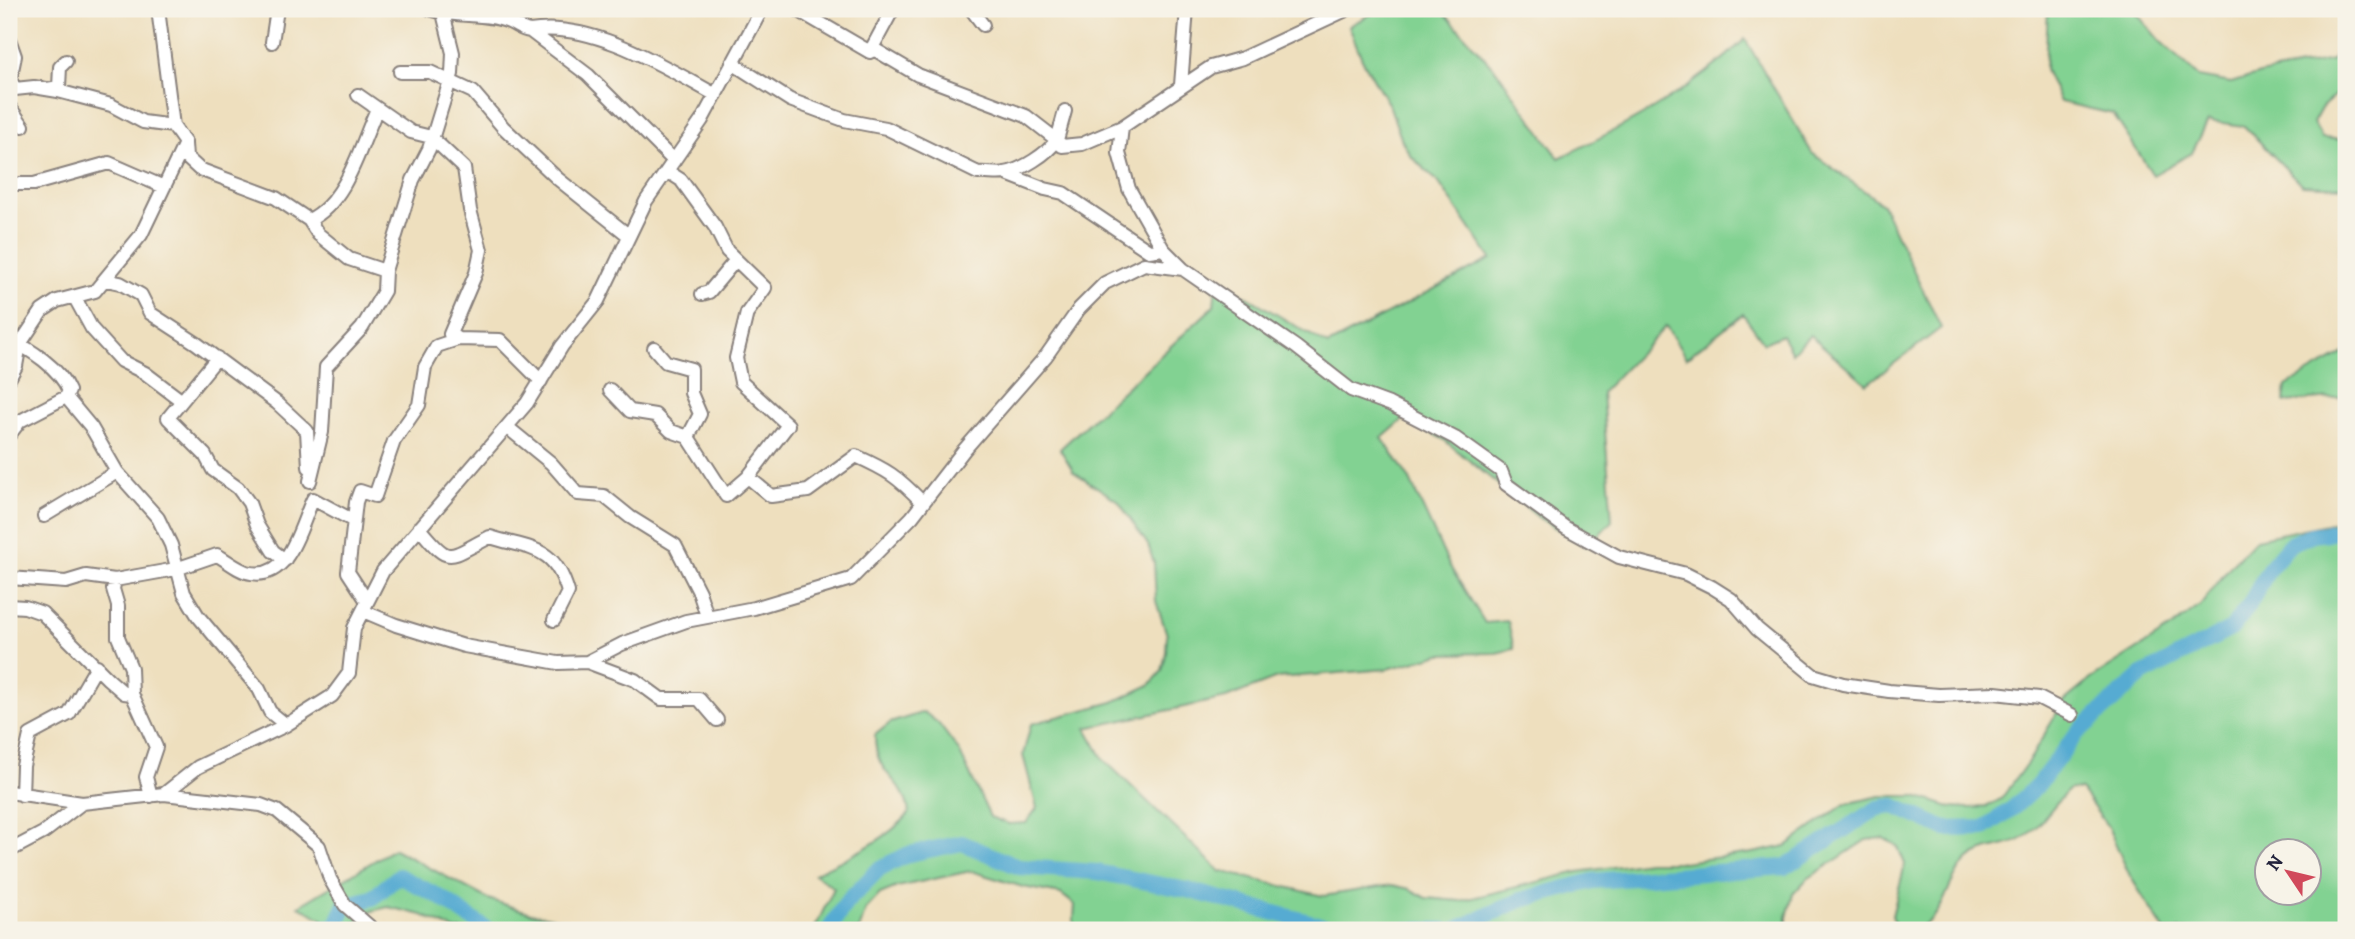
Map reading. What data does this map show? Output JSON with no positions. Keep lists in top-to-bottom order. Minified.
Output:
{"north":"top left"}
